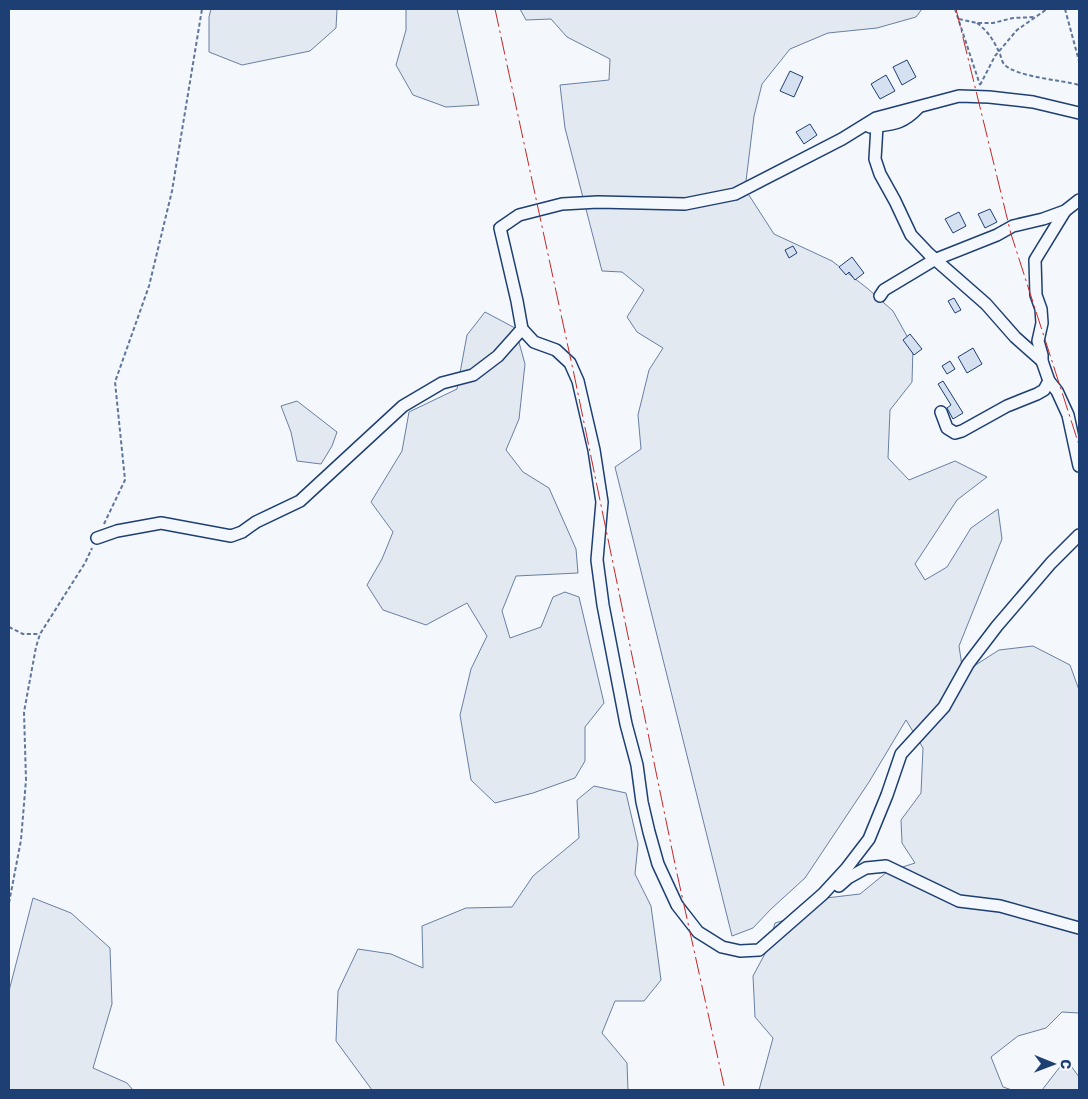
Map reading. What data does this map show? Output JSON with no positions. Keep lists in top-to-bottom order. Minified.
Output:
{"north":"right"}
